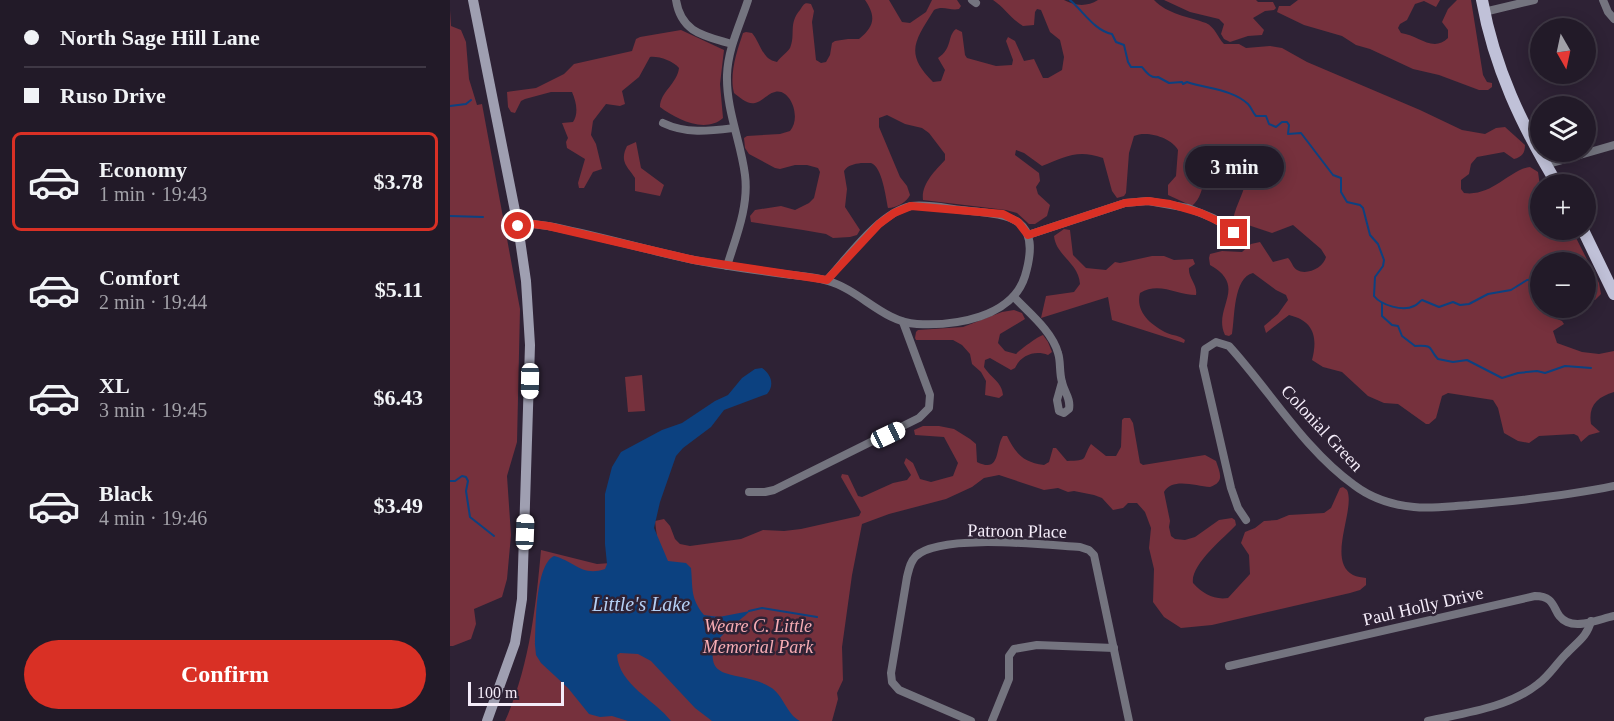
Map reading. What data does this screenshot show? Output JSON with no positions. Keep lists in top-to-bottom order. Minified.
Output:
{"streets":{"street":["Colonial Green","Patroon Place","Paul Holly Drive"]},"water":["Little's Lake"],"parks":["Weare C. Little Memorial Park"],"scale_bar":"100 m","north":"bottom","page":{"banner":["North Sage Hill Lane","Ruso Drive"],"map_buttons":["+","−"],"list":[{"name":"Economy","note":"1 min · 19:43","value":"$3.78"},{"name":"Comfort","note":"2 min · 19:44","value":"$5.11"},{"name":"XL","note":"3 min · 19:45","value":"$6.43"},{"name":"Black","note":"4 min · 19:46","value":"$3.49"}],"bubble":"3 min","buttons":"Confirm","scale":"100 m"}}
